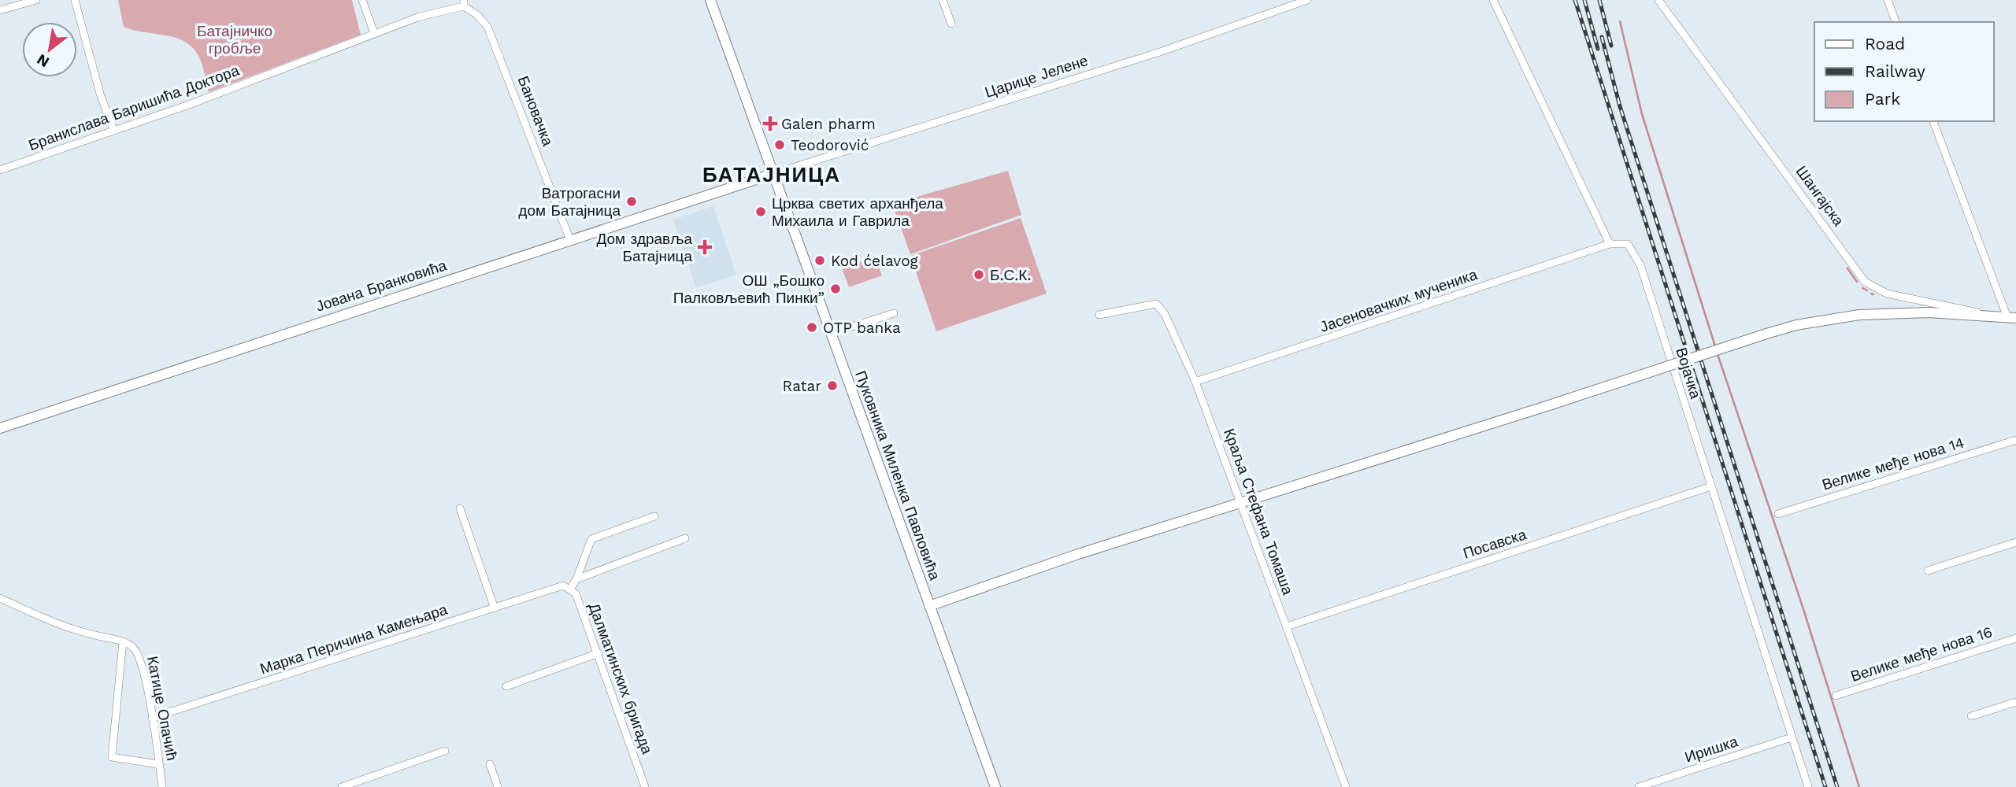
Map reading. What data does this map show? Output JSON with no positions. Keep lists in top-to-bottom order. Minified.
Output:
{"streets":{"main road":["Шангајска","Јована Бранковића","Пуковника Миленка Павловића"],"street":["Царице Јелене","Бранислава Баришића Доктора","Бановачка","Јасеновачких мученика","Војачка","Велике међе нова 14","Краља Стефана Томаша","Посавска","Марка Перичина Камењара","Велике међе нова 16","Далматинских бригада","Катице Опачић","Иришка"]},"crossings":[["Царице Јелене","Јована Бранковића"],["Царице Јелене","Пуковника Миленка Павловића"],["Бранислава Баришића Доктора","Бановачка"],["Бановачка","Јована Бранковића"],["Јована Бранковића","Пуковника Миленка Павловића"],["Јасеновачких мученика","Војачка"],["Јасеновачких мученика","Краља Стефана Томаша"],["Војачка","Посавска"],["Војачка","Иришка"],["Краља Стефана Томаша","Посавска"],["Марка Перичина Камењара","Далматинских бригада"],["Марка Перичина Камењара","Катице Опачић"]],"districts":["БАТАЈНИЦА"],"parks":["Батајничко гробље"],"places":{"health":["Galen pharm","Дом здравља Батајница"],"other":["Teodorović","Ватрогасни дом Батајница","Црква светих арханђела Михаила и Гаврила","Kod ćelavog","Б.С.К.","ОШ „Бошко Палковљевић Пинки”","OTP banka","Ratar"]},"legend":["Road","Railway","Park"],"north":"bottom left"}
